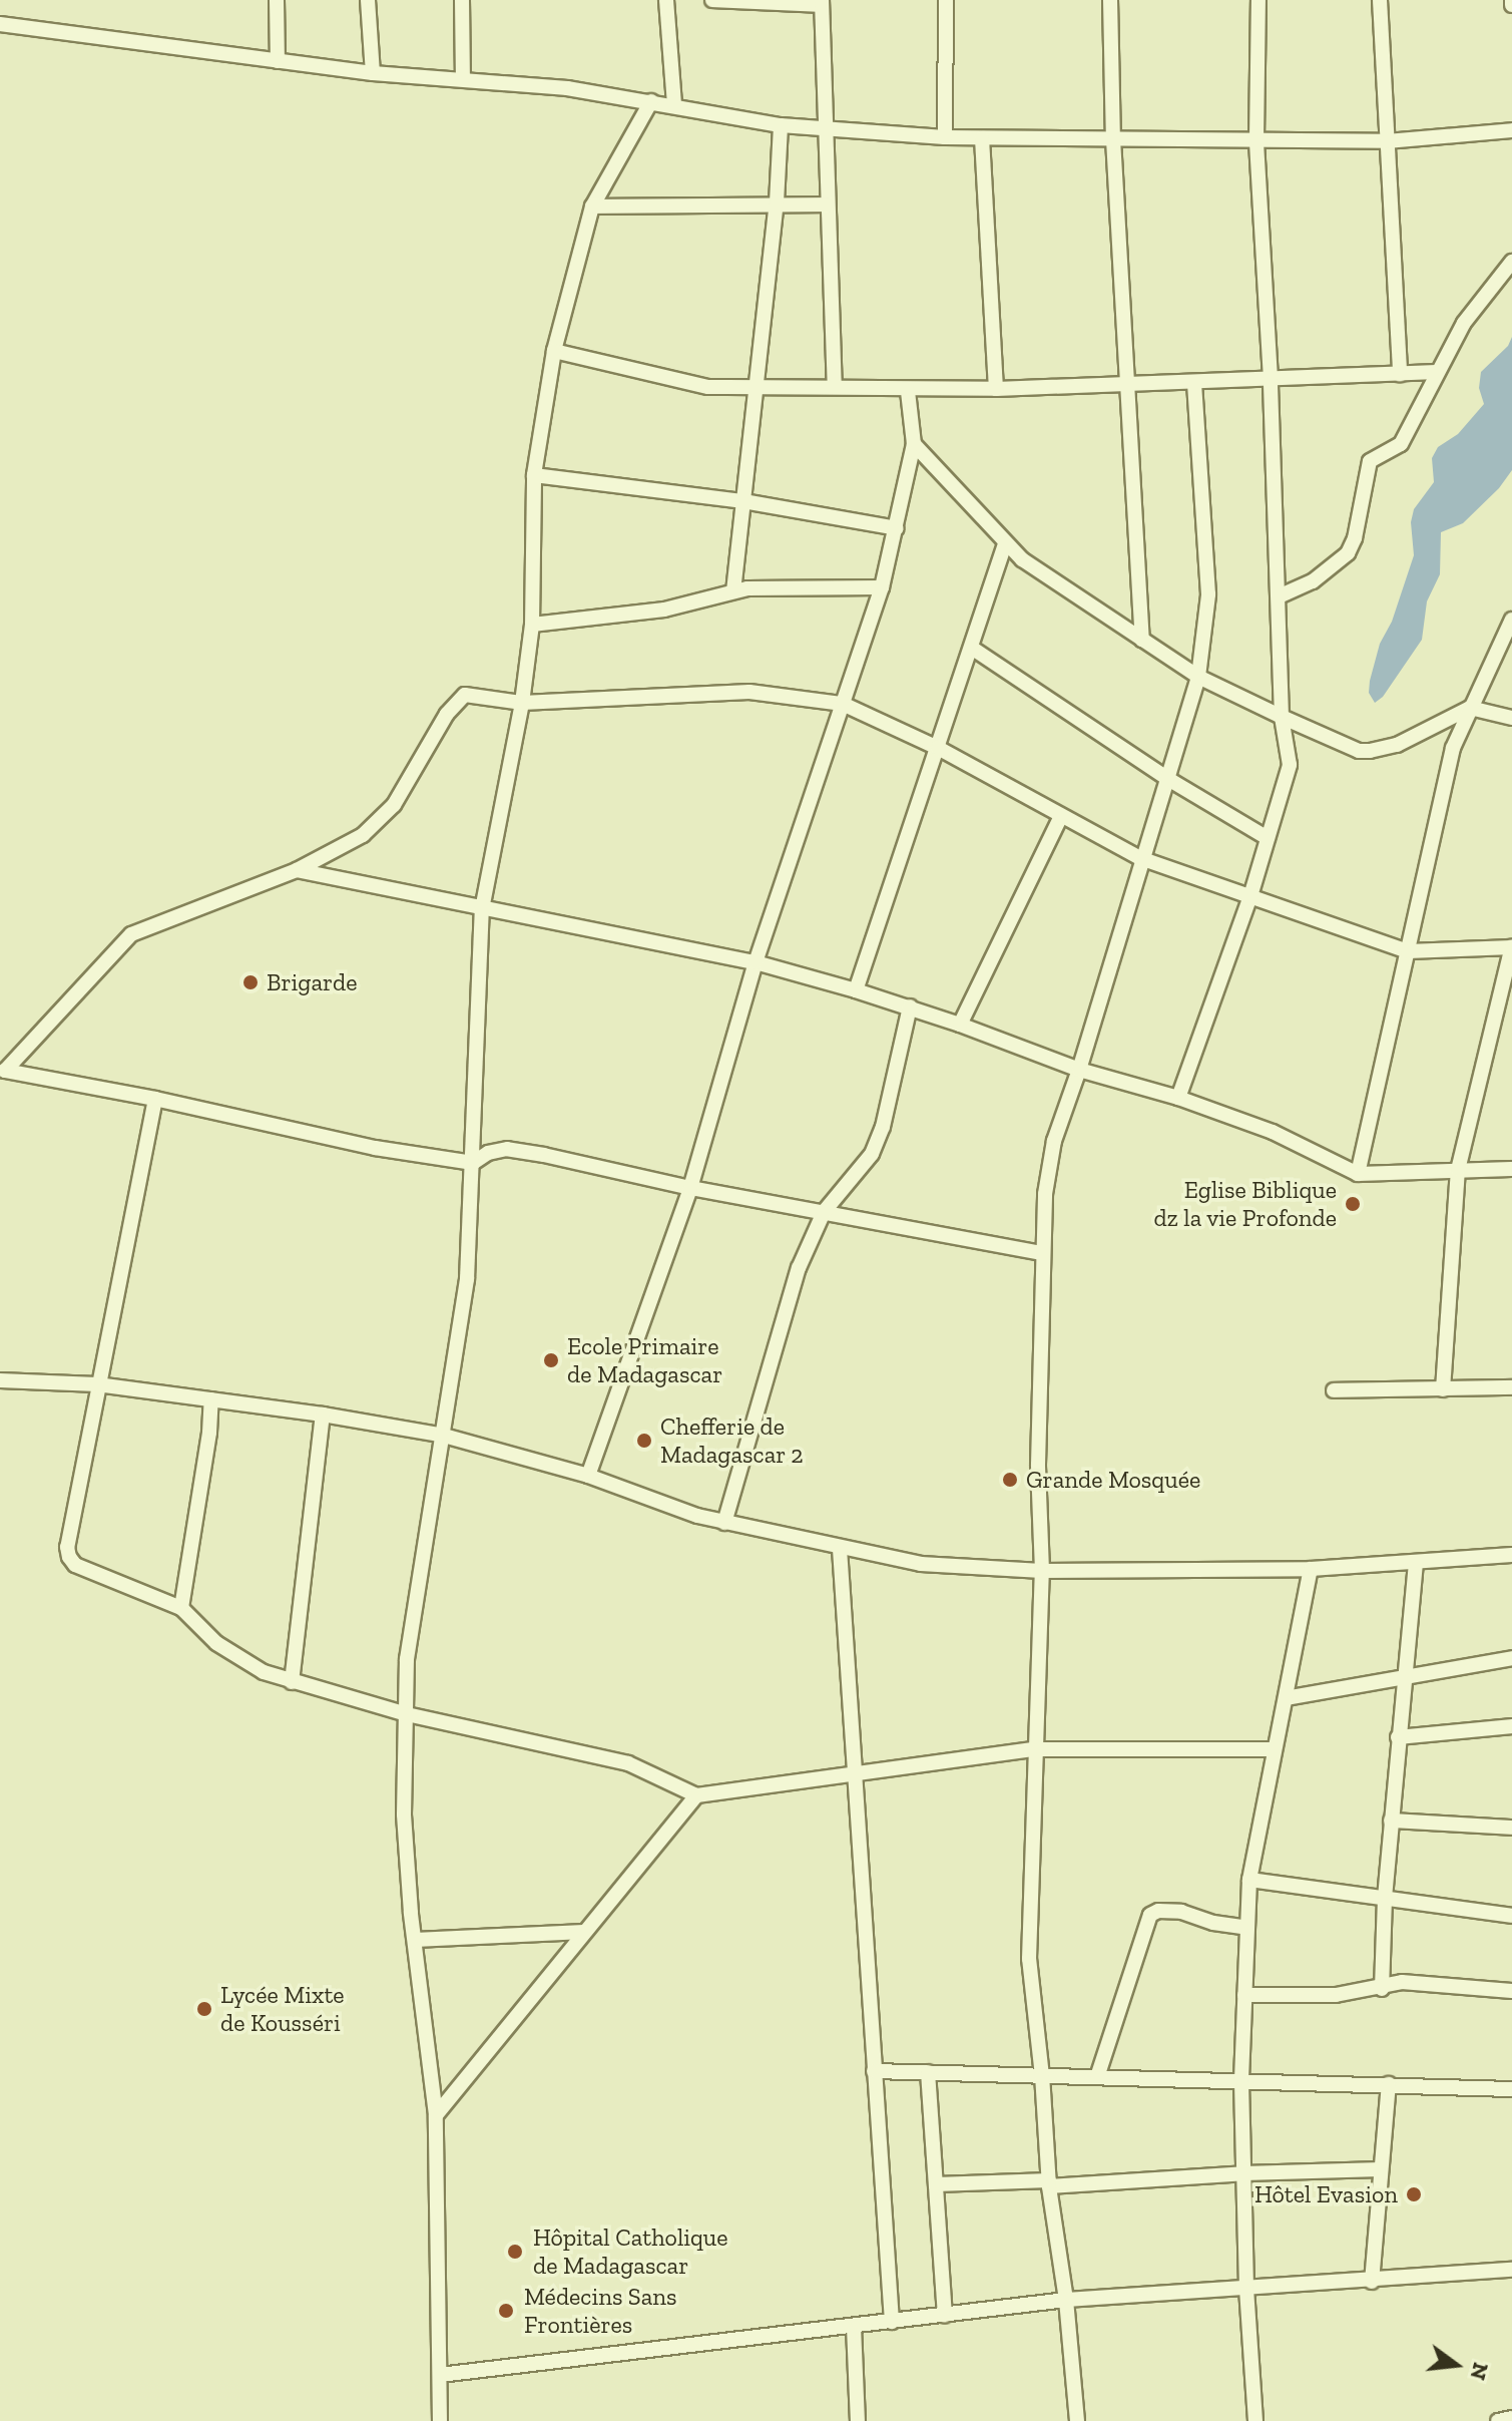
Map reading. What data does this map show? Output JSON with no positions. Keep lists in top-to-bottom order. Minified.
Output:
{"places":["Brigarde","Eglise Biblique dz la vie Profonde","Ecole Primaire de Madagascar","Chefferie de Madagascar 2","Grande Mosquée","Lycée Mixte de Kousséri","Hôtel Evasion","Hôpital Catholique de Madagascar","Médecins Sans Frontières"],"north":"right"}
